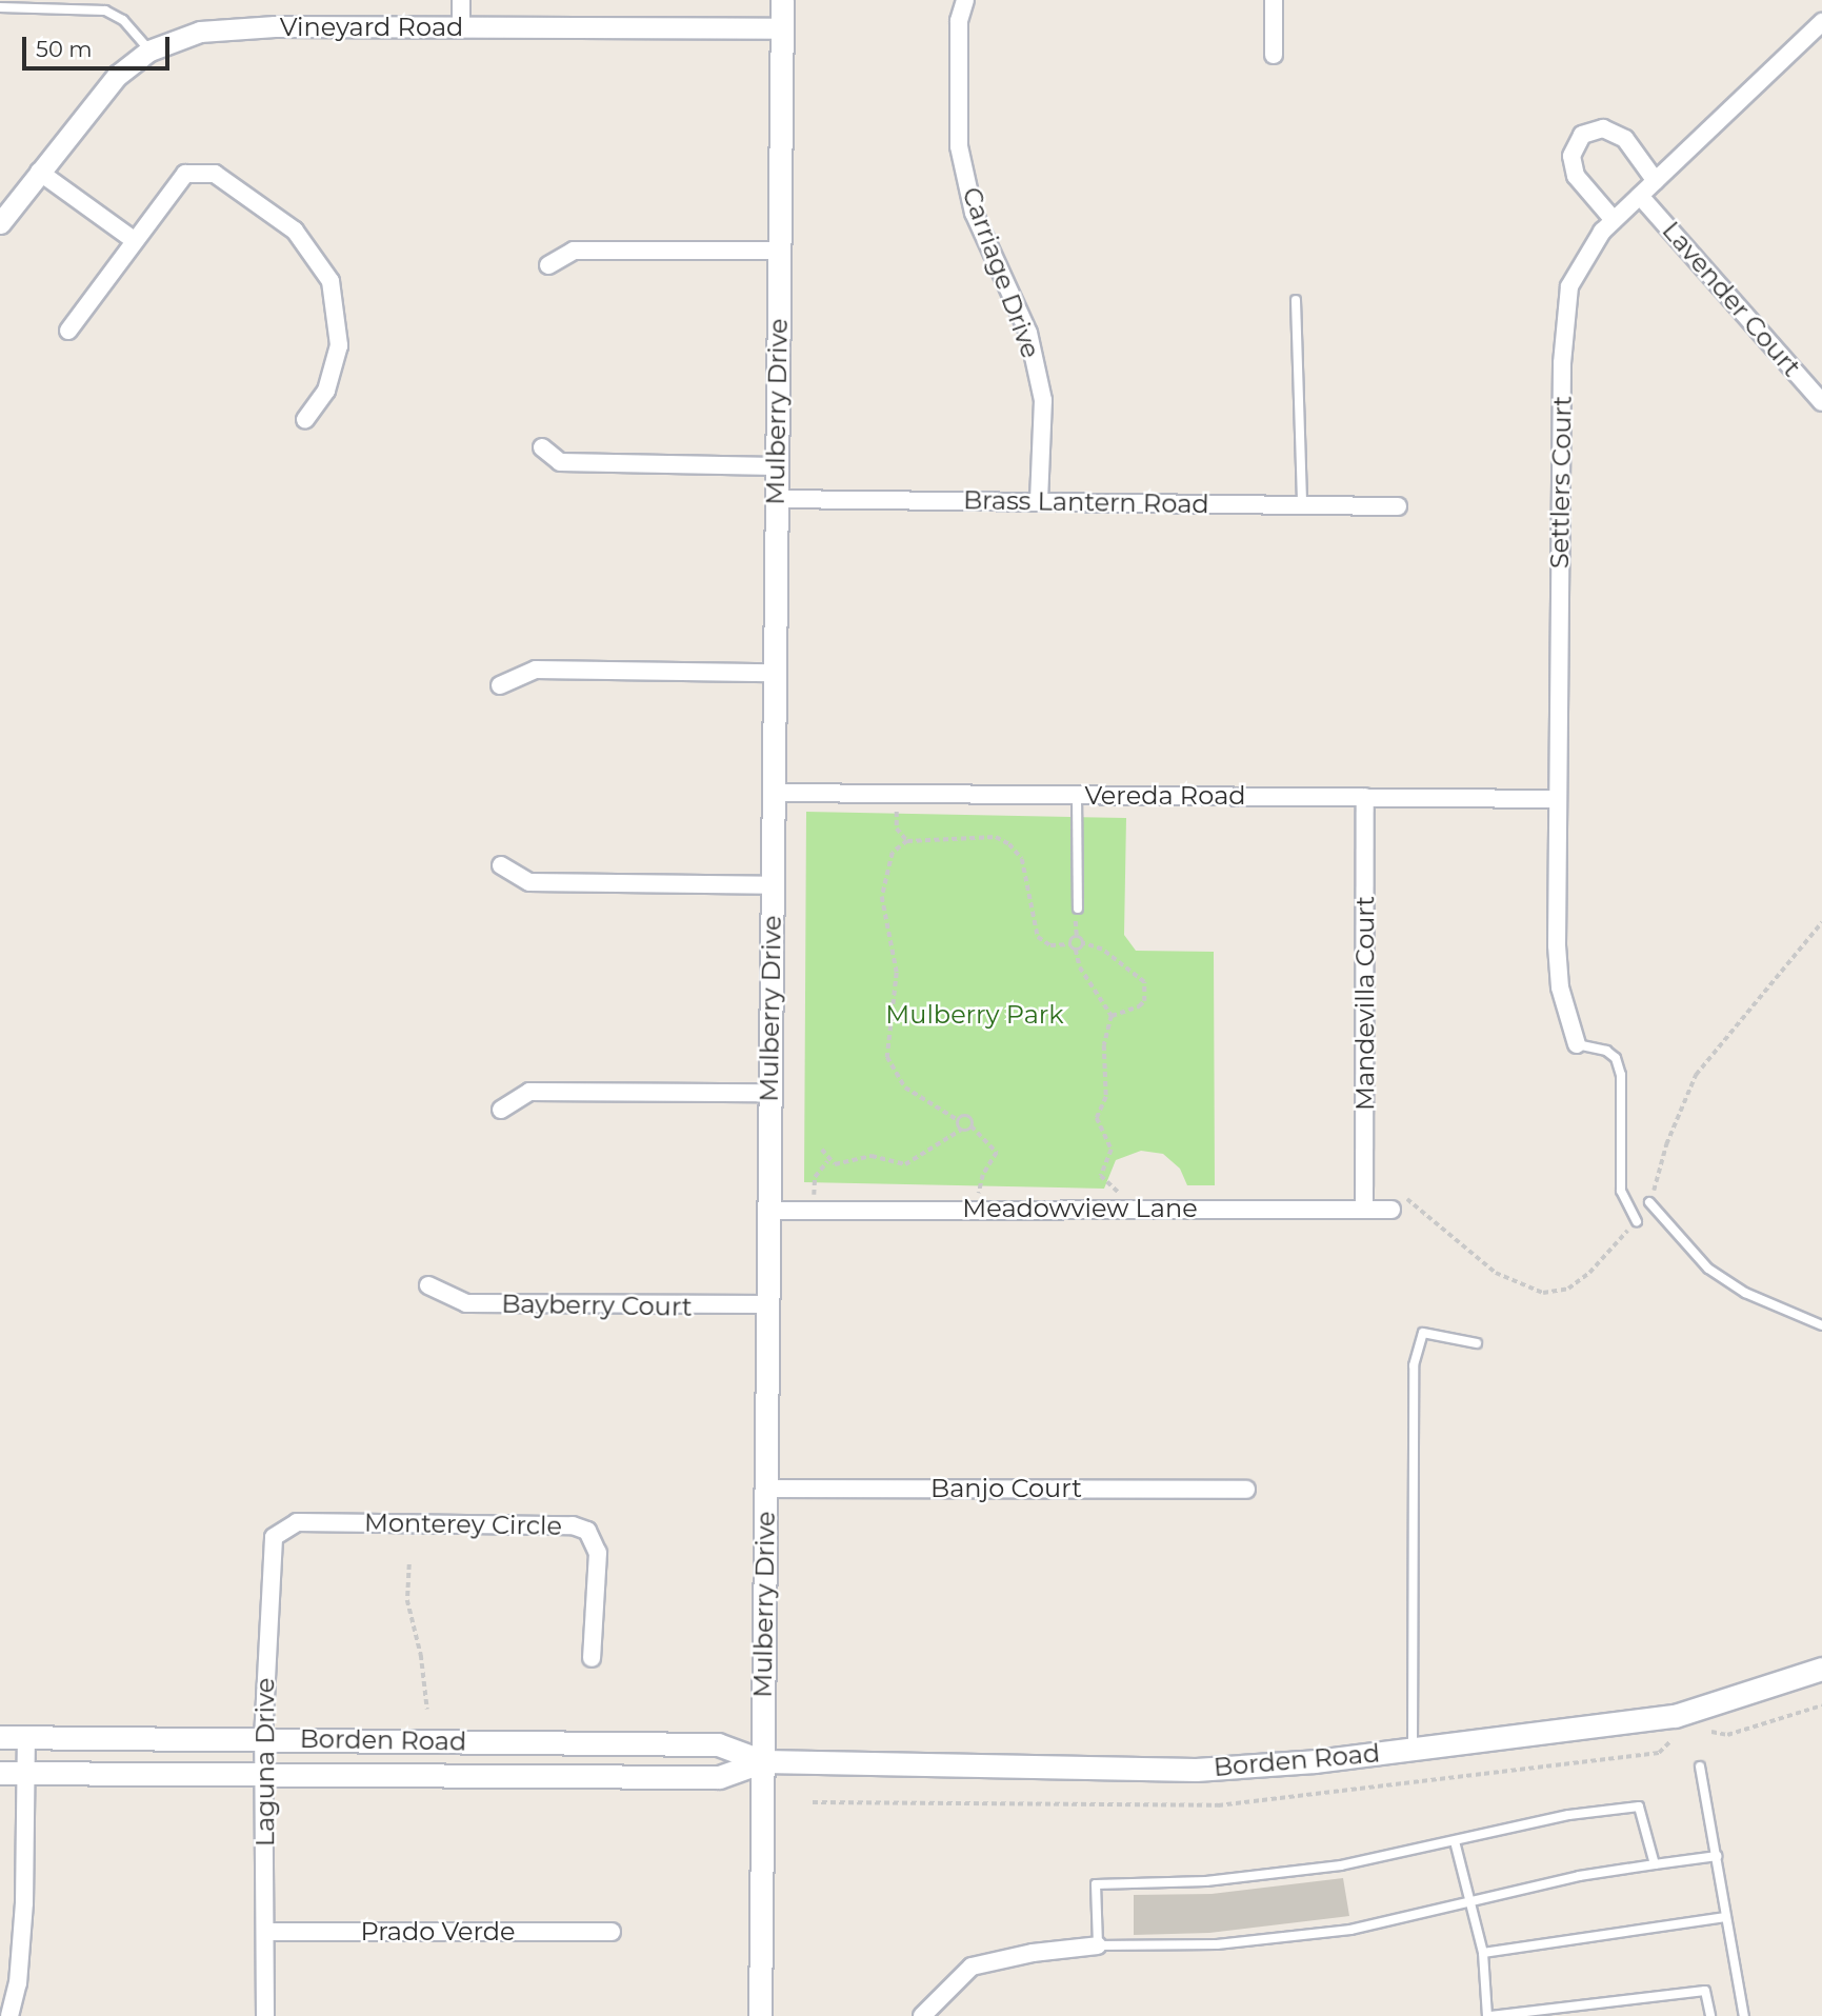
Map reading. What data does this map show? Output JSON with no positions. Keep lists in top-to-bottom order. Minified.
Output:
{"streets":{"main road":["Mulberry Drive","Borden Road"],"street":["Vineyard Road","Carriage Drive","Lavender Court","Settlers Court","Brass Lantern Road","Vereda Road","Mandevilla Court","Meadowview Lane","Bayberry Court","Banjo Court","Monterey Circle","Laguna Drive","Prado Verde"]},"crossings":[["Vineyard Road","Mulberry Drive"],["Carriage Drive","Brass Lantern Road"],["Lavender Court","Settlers Court"],["Mulberry Drive","Brass Lantern Road"],["Mulberry Drive","Vereda Road"],["Mulberry Drive","Meadowview Lane"],["Mulberry Drive","Bayberry Court"],["Mulberry Drive","Banjo Court"],["Mulberry Drive","Borden Road"],["Settlers Court","Vereda Road"],["Vereda Road","Mandevilla Court"],["Mandevilla Court","Meadowview Lane"],["Monterey Circle","Laguna Drive"],["Borden Road","Laguna Drive"],["Laguna Drive","Prado Verde"]],"parks":["Mulberry Park"],"scale_bar":"50 m"}
